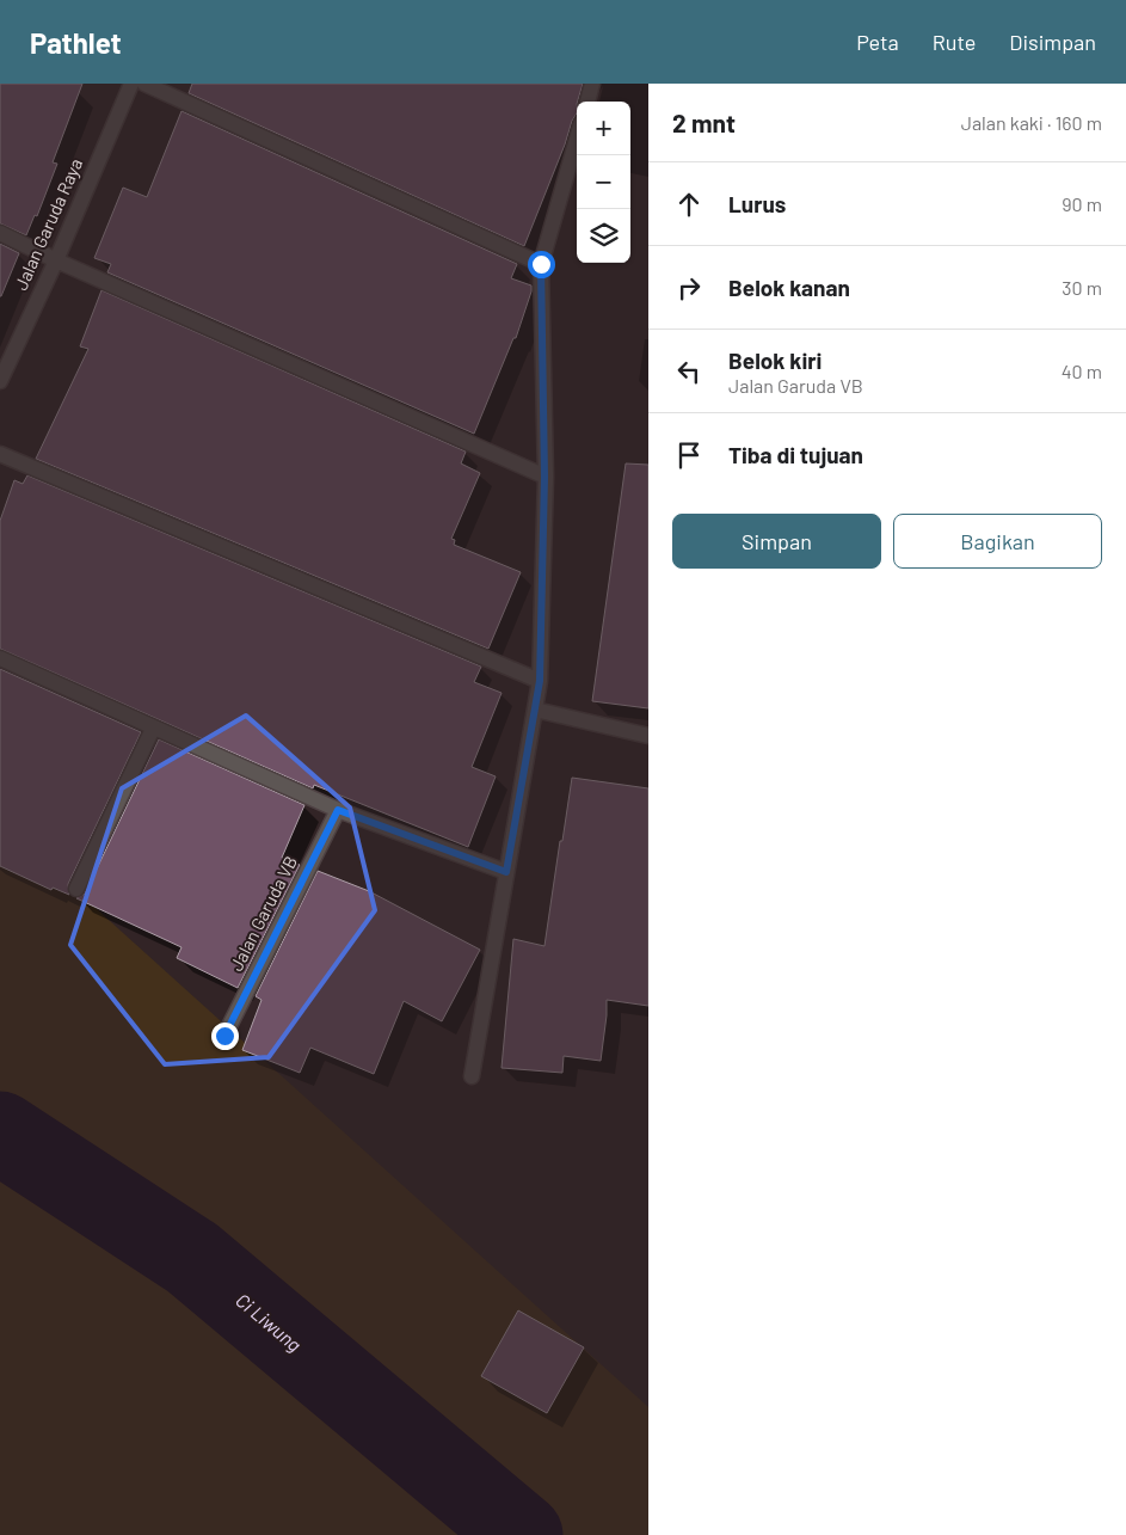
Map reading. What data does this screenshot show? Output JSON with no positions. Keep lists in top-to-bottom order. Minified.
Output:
{"streets":{"street":["Jalan Garuda Raya","Jalan Garuda VB"]},"water":["Ci Liwung"],"page":{"header":"Pathlet","nav":["Peta","Rute","Disimpan"],"heading":["2 mnt","Jalan kaki · 160 m"],"map_buttons":["+","−"],"list":[["Lurus","90 m"],["Belok kanan","30 m"],["Belok kiri","Jalan Garuda VB","40 m"],"Tiba di tujuan"],"buttons":["Simpan","Bagikan"]}}
